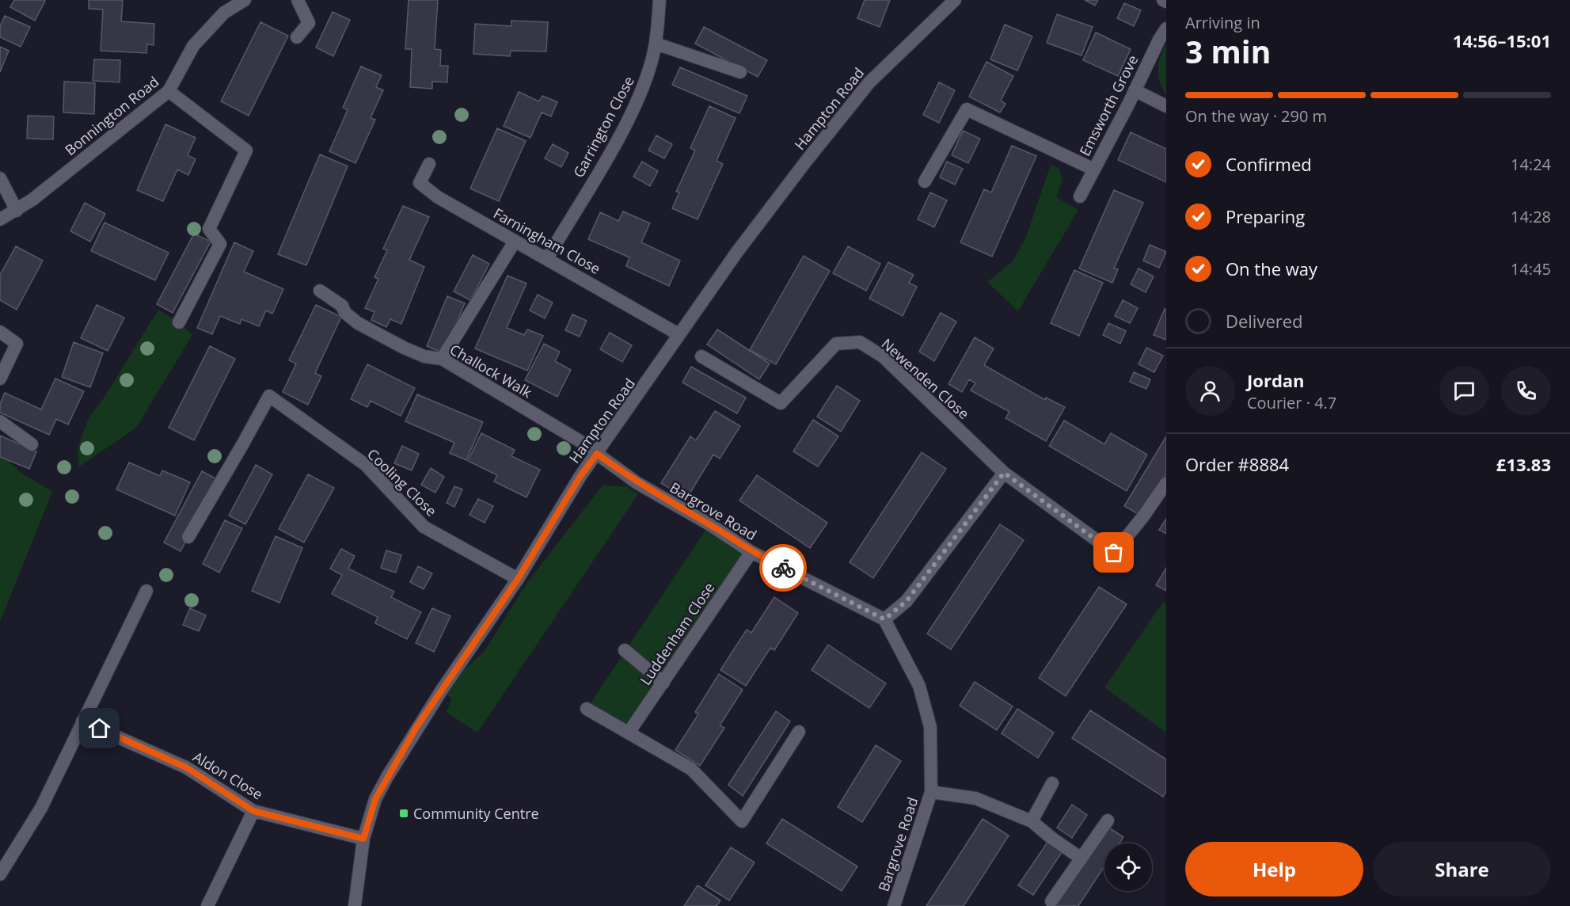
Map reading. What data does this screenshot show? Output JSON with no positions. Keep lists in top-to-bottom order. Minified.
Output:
{"streets":{"street":["Emsworth Grove","Hampton Road","Bonnington Road","Garrington Close","Farningham Close","Challock Walk","Newenden Close","Cooling Close","Bargrove Road","Luddenham Close","Aldon Close"]},"crossings":[["Hampton Road","Farningham Close"],["Hampton Road","Challock Walk"],["Hampton Road","Cooling Close"],["Hampton Road","Bargrove Road"],["Hampton Road","Aldon Close"],["Garrington Close","Farningham Close"],["Challock Walk","Bargrove Road"],["Bargrove Road","Luddenham Close"]],"places":{"transit":["Community Centre"]},"page":{"heading":["3 min","Arriving in","14:56–15:01"],"panel":["Jordan","Courier · 4.7","Order #8884","£13.83"],"bar":"On the way · 290 m","list":[["Confirmed","14:24"],["Preparing","14:28"],["On the way","14:45"],"Delivered"],"buttons":["Help","Share"]}}
